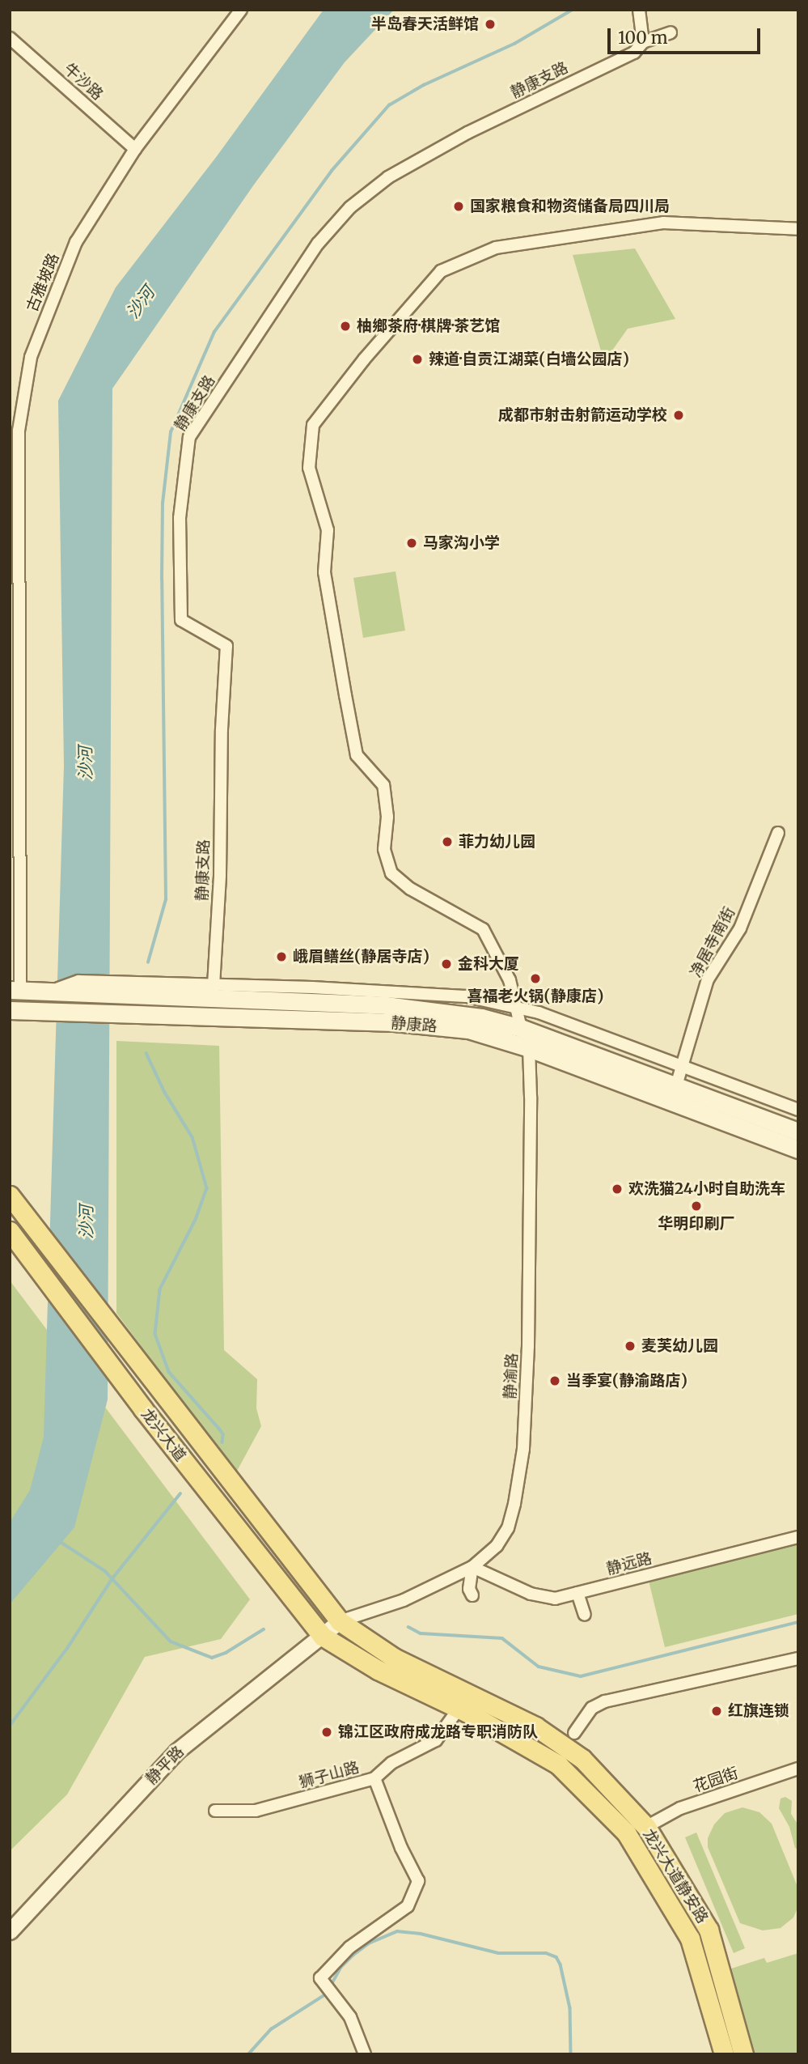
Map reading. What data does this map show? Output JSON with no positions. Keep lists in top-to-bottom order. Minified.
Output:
{"streets":{"main road":["静康路","龙兴大道","龙兴大道静安路"],"street":["静康支路","牛沙路","古雅坡路","净居寺南街","静渝路","静远路","静平路","狮子山路","花园街"]},"crossings":[["静康支路","静康路"],["牛沙路","古雅坡路"],["古雅坡路","静康路"],["净居寺南街","静康路"],["静康路","静渝路"],["静渝路","龙兴大道"],["静渝路","静远路"],["静渝路","静平路"],["静渝路","龙兴大道静安路"],["龙兴大道","静平路"],["龙兴大道","龙兴大道静安路"],["静平路","龙兴大道静安路"],["狮子山路","龙兴大道静安路"],["花园街","龙兴大道静安路"]],"water":["沙河"],"places":["半岛春天活鲜馆","国家粮食和物资储备局四川局","柚鄉茶府·棋牌·茶艺馆","辣道·自贡江湖菜(白墙公园店)","成都市射击射箭运动学校","马家沟小学","菲力幼儿园","峨眉鳝丝(静居寺店)","金科大厦","喜福老火锅(静康店)","欢洗猫24小时自助洗车","华明印刷厂","麦芙幼儿园","当季宴(静渝路店)","红旗连锁","锦江区政府成龙路专职消防队"],"scale_bar":"100 m"}
